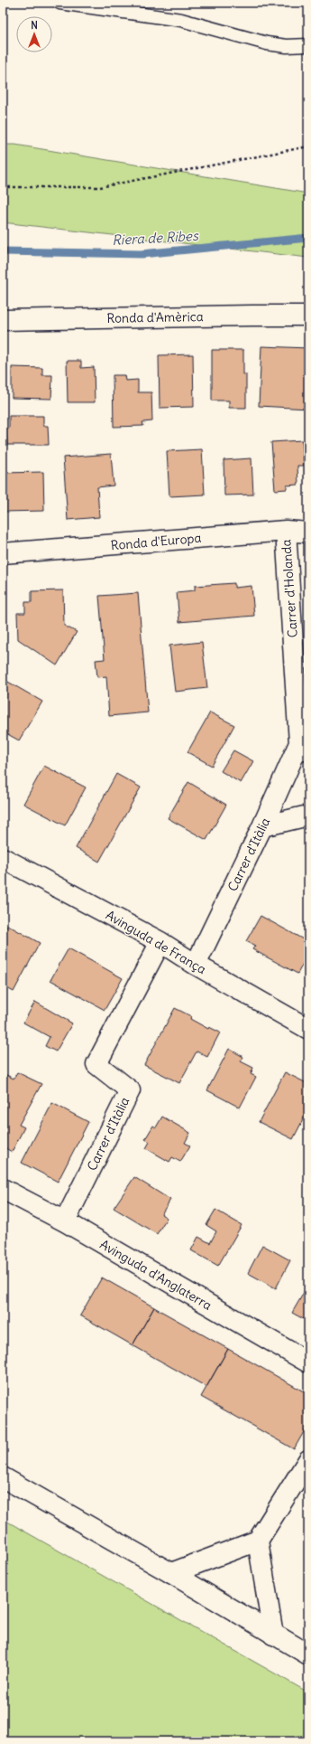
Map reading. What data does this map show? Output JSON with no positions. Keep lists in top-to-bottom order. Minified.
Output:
{"streets":{"street":["Ronda d'Amèrica","Ronda d'Europa","Carrer d'Holanda","Carrer d'Itàlia","Avinguda de França","Avinguda d'Anglaterra"]},"crossings":[["Ronda d'Europa","Carrer d'Holanda"],["Carrer d'Holanda","Carrer d'Itàlia"],["Carrer d'Itàlia","Avinguda de França"],["Carrer d'Itàlia","Avinguda d'Anglaterra"]],"water":["Riera de Ribes"],"north":"top"}
